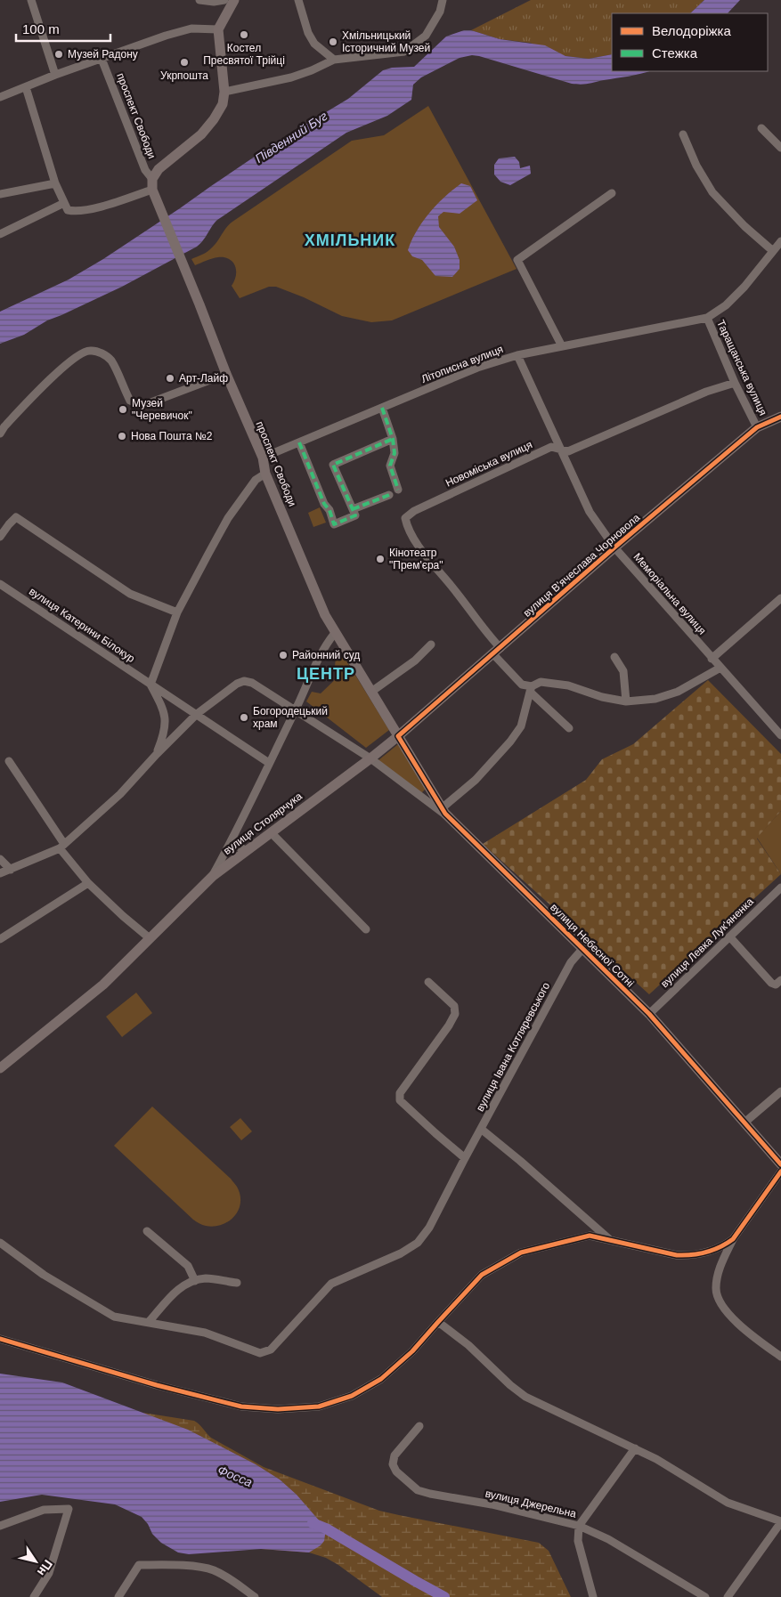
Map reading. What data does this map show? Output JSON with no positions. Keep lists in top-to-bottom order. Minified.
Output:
{"streets":{"main road":["проспект Свободи","вулиця В'ячеслава Чорновола","вулиця Столярчука","вулиця Небесної Сотні"],"street":["Літописна вулиця","Таращанська вулиця","Новоміська вулиця","Меморіальна вулиця","вулиця Катерини Білокур","вулиця Левка Лук'яненка","вулиця Івана Котляревського","вулиця Джерельна"]},"crossings":[["проспект Свободи","Літописна вулиця"],["проспект Свободи","вулиця В'ячеслава Чорновола"],["проспект Свободи","вулиця Столярчука"],["проспект Свободи","вулиця Небесної Сотні"],["Літописна вулиця","Таращанська вулиця"],["Літописна вулиця","Меморіальна вулиця"],["Таращанська вулиця","Новоміська вулиця"],["Таращанська вулиця","вулиця В'ячеслава Чорновола"],["Новоміська вулиця","вулиця В'ячеслава Чорновола"],["Новоміська вулиця","Меморіальна вулиця"],["вулиця В'ячеслава Чорновола","Меморіальна вулиця"],["вулиця В'ячеслава Чорновола","вулиця Столярчука"],["вулиця В'ячеслава Чорновола","вулиця Небесної Сотні"],["вулиця Столярчука","вулиця Небесної Сотні"],["вулиця Левка Лук'яненка","вулиця Небесної Сотні"],["вулиця Небесної Сотні","вулиця Івана Котляревського"]],"districts":["ХМІЛЬНИК","ЦЕНТР"],"water":["Південний Буг","Фосса"],"places":["Костел Пресвятої Трійці","Хмільницький Історичний Музей","Музей Радону","Укрпошта","Арт-Лайф","Музей \"Черевичок\"","Нова Пошта №2","Кінотеатр \"Прем'єра\"","Районний суд","Богородецький храм"],"legend":["Велодоріжка","Стежка"],"scale_bar":"100 m","north":"bottom right"}
